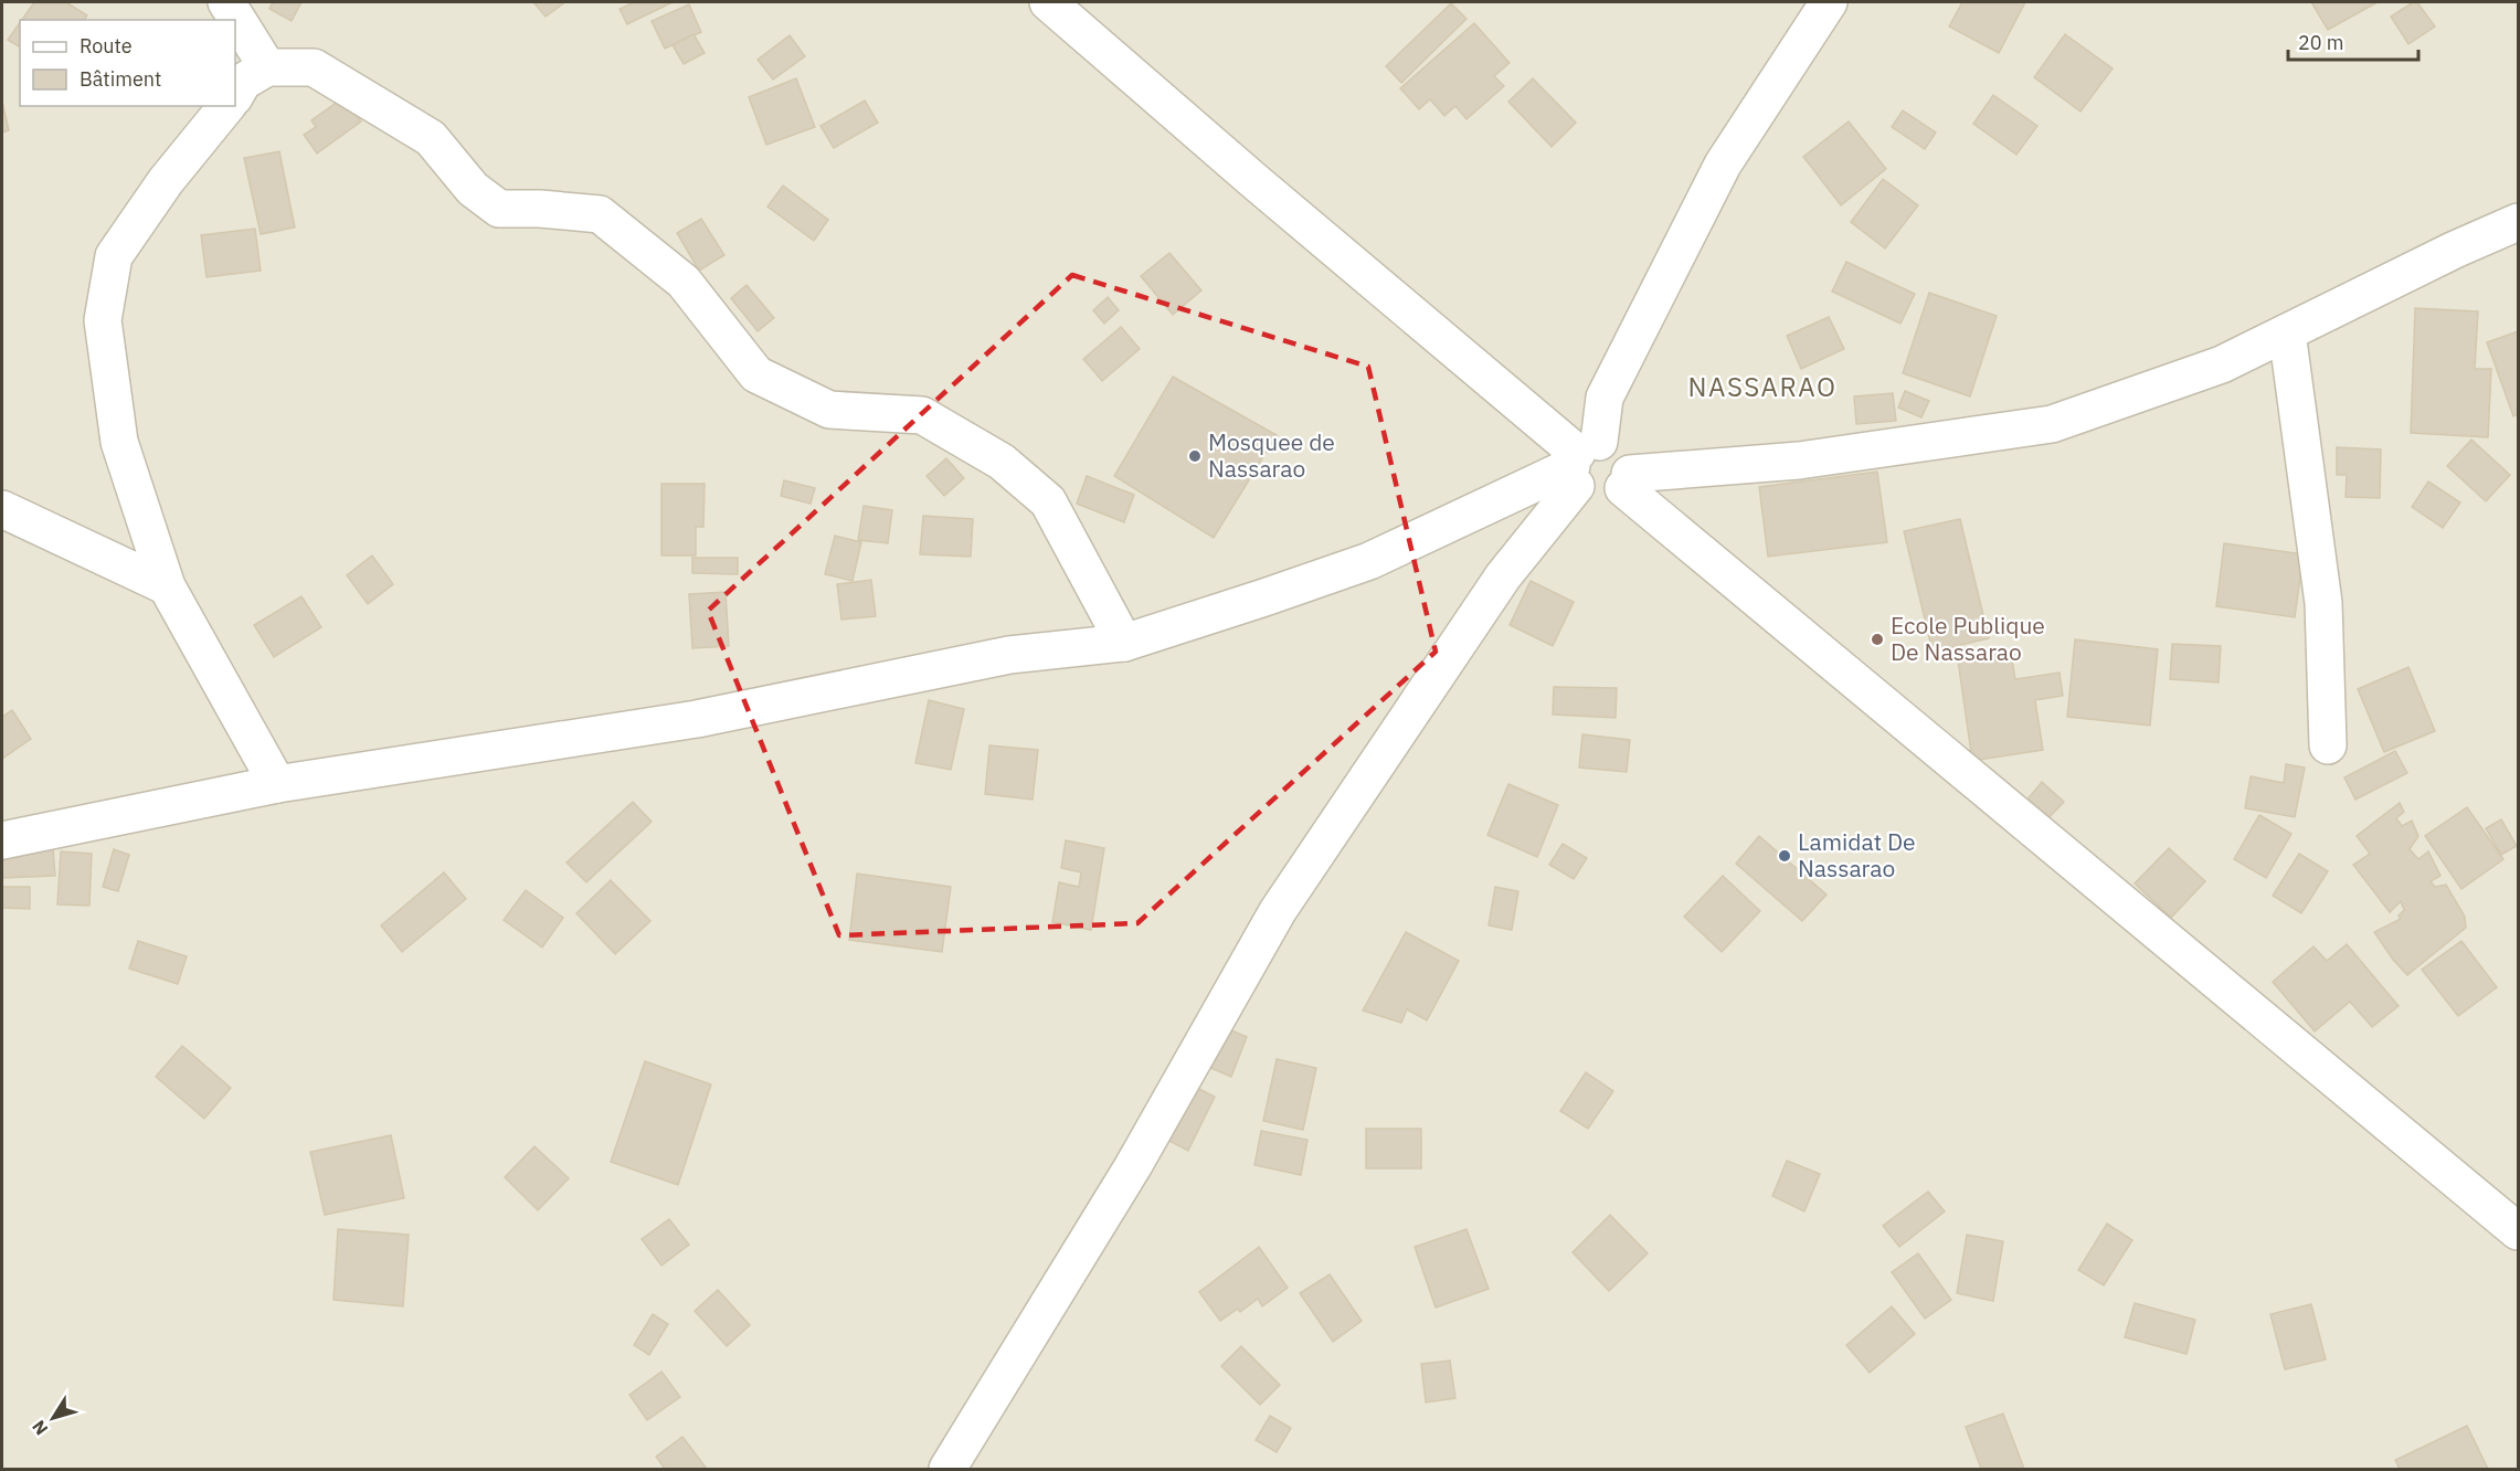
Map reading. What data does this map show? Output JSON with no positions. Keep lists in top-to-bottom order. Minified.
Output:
{"districts":["NASSARAO"],"places":["Mosquee de Nassarao","Ecole Publique De Nassarao","Lamidat De Nassarao"],"legend":["Route","Bâtiment"],"scale_bar":"20 m","north":"bottom left"}
